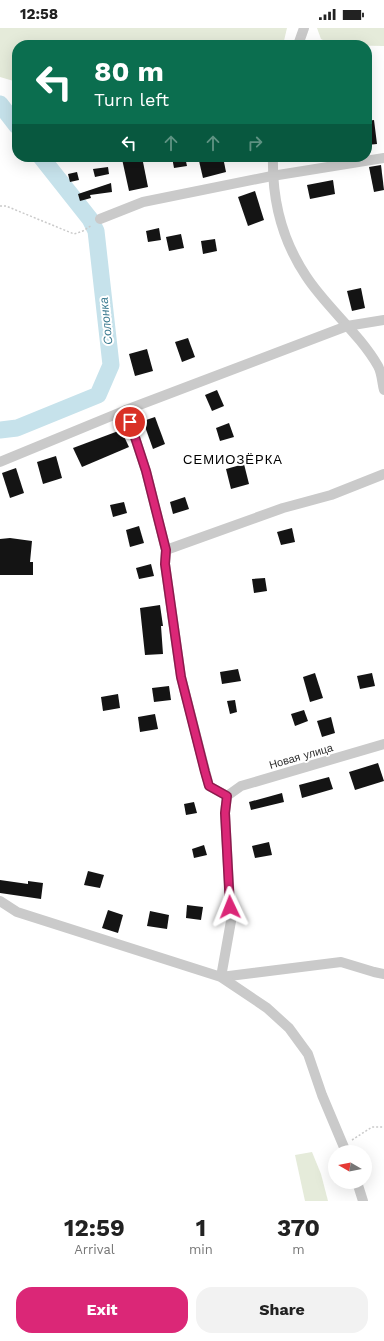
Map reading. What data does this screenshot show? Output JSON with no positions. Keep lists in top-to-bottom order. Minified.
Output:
{"streets":{"street":["Новая улица"]},"districts":["СЕМИОЗЁРКА"],"water":["Солонка"],"north":"left","page":{"status":"12:58","turn":["80 m","Turn left"],"eta":["12:59","Arrival","1","min","370","m"],"buttons":["Exit","Share"]}}
